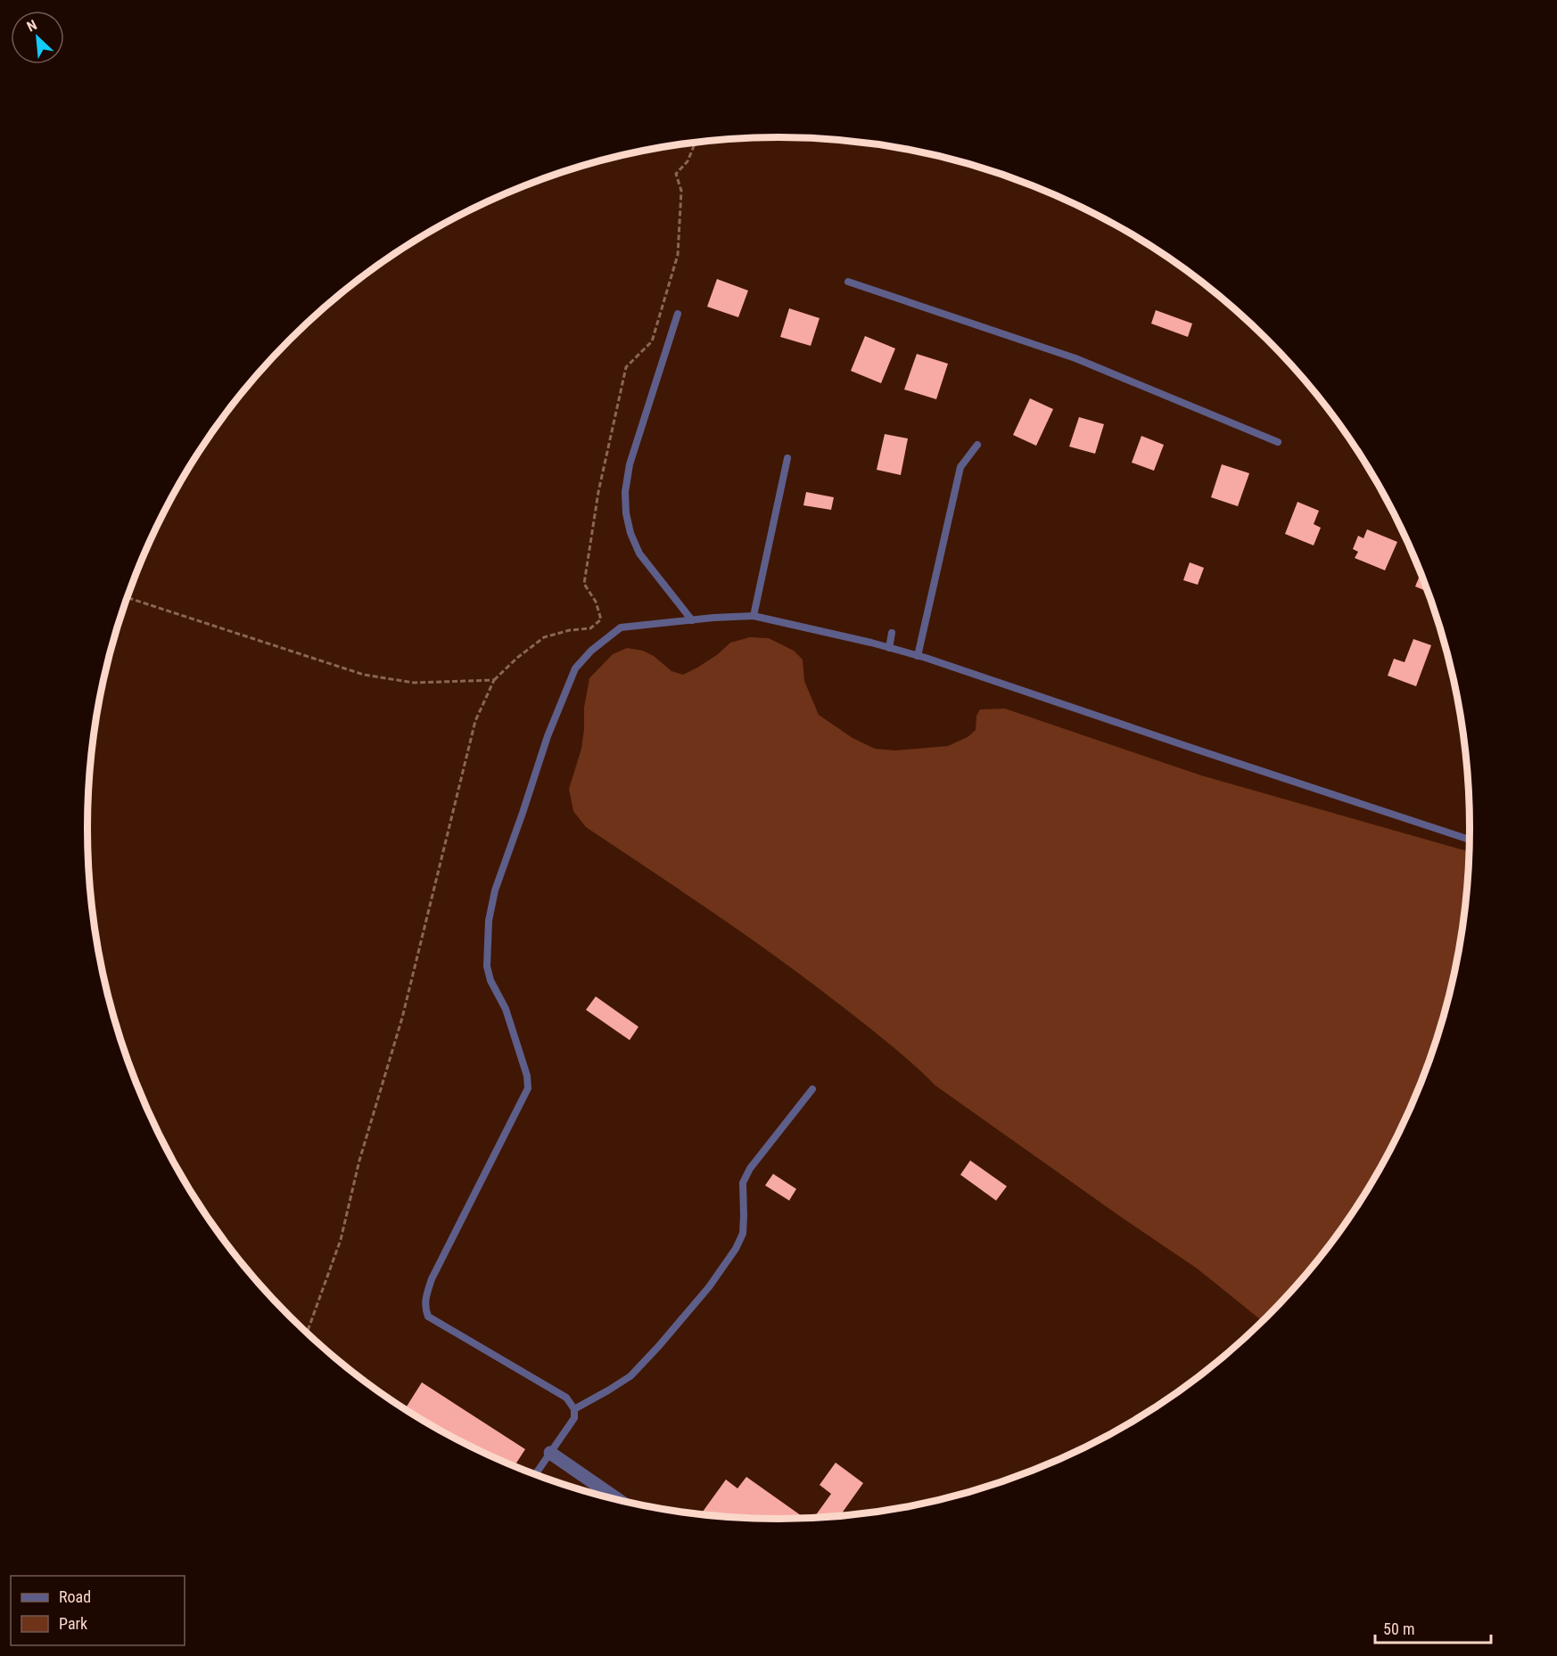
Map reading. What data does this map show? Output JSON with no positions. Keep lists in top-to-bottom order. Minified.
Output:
{"legend":["Road","Park"],"scale_bar":"50 m","north":"top left"}
